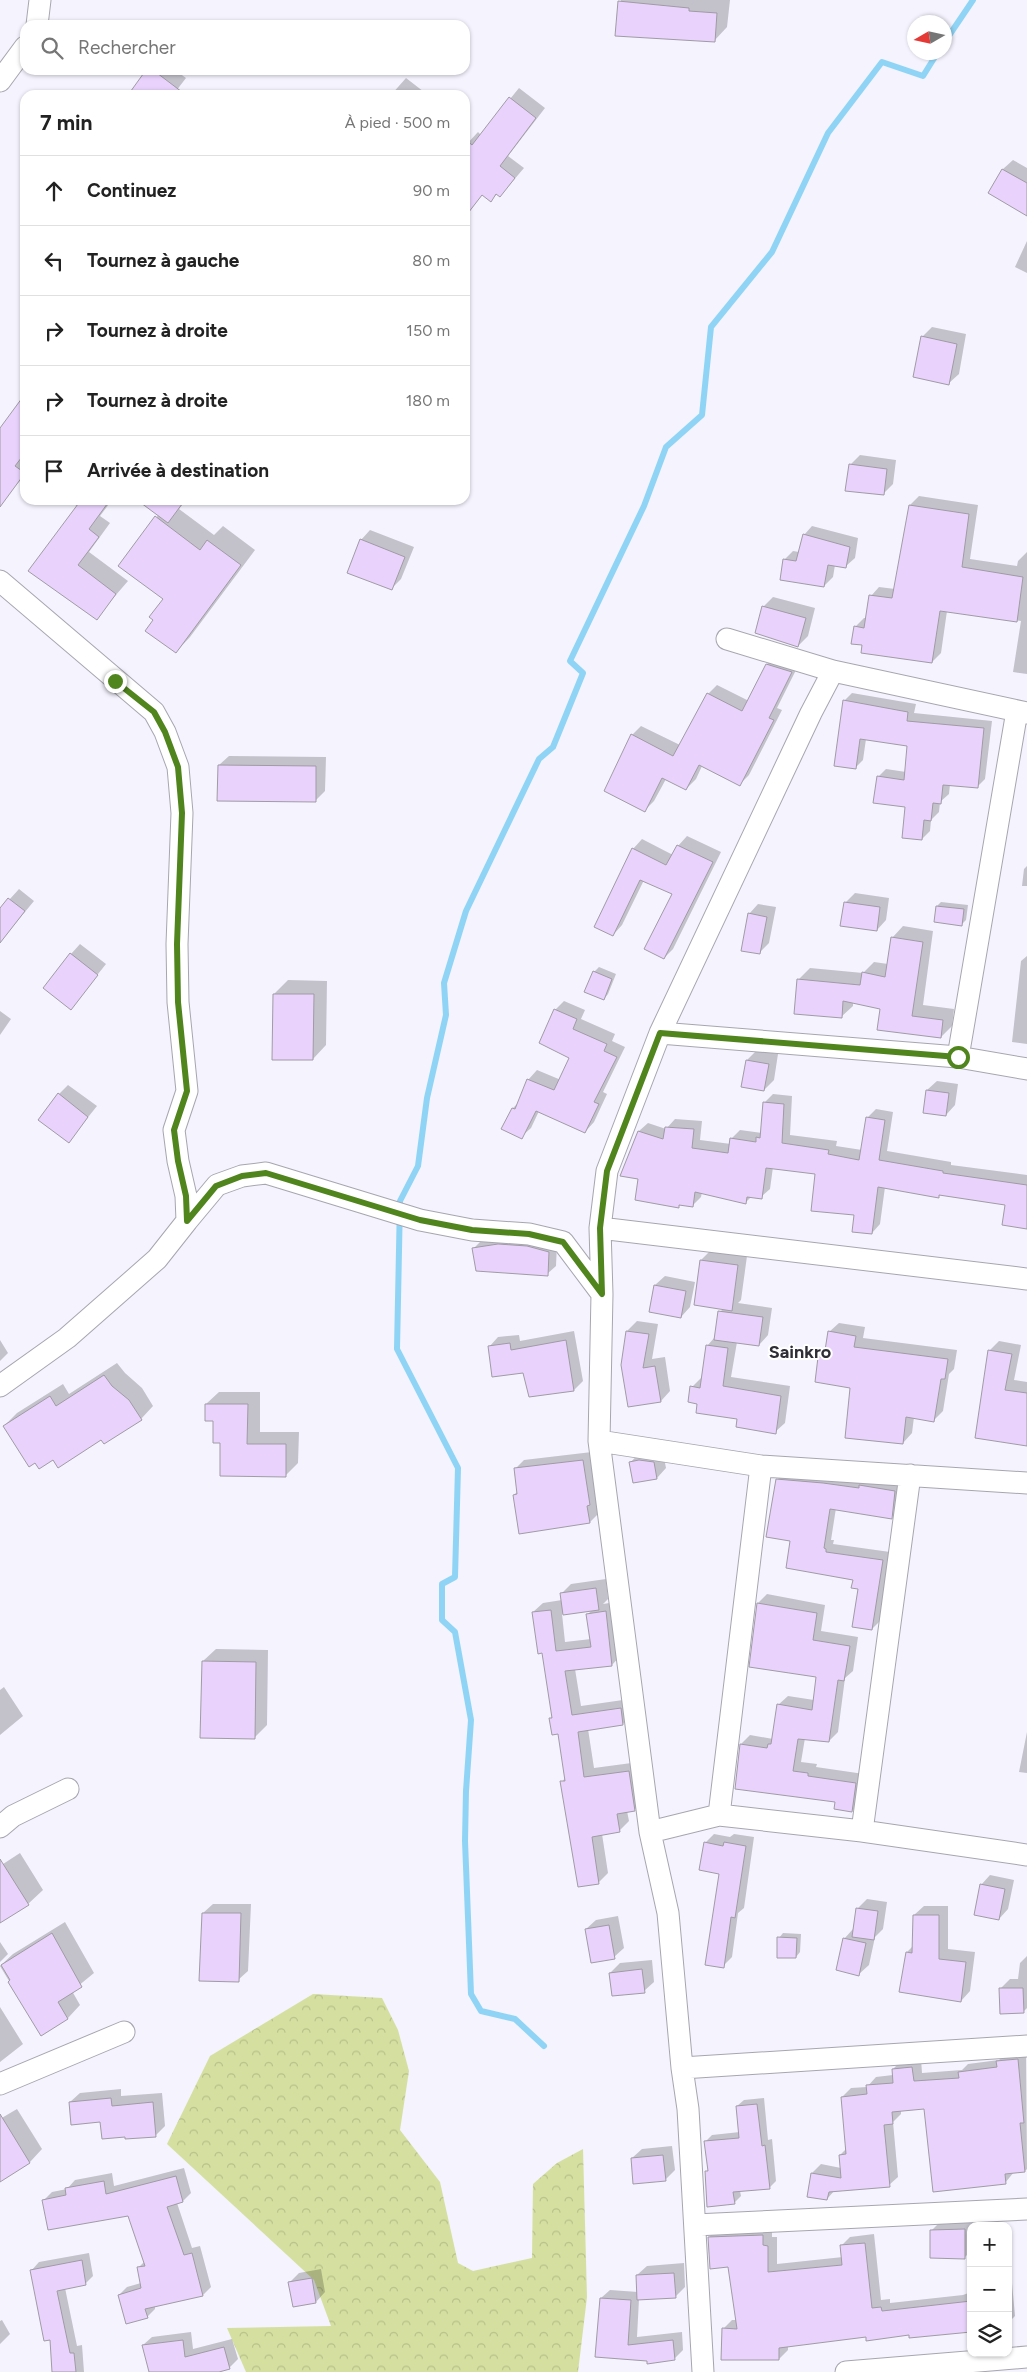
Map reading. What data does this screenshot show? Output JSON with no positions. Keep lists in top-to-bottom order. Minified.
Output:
{"districts":["Sainkro"],"north":"left","page":{"search":"Rechercher","heading":["7 min","À pied · 500 m"],"list":[["Continuez","90 m"],["Tournez à gauche","80 m"],["Tournez à droite","150 m"],["Tournez à droite","180 m"],"Arrivée à destination"],"map_buttons":["+","−"]}}
